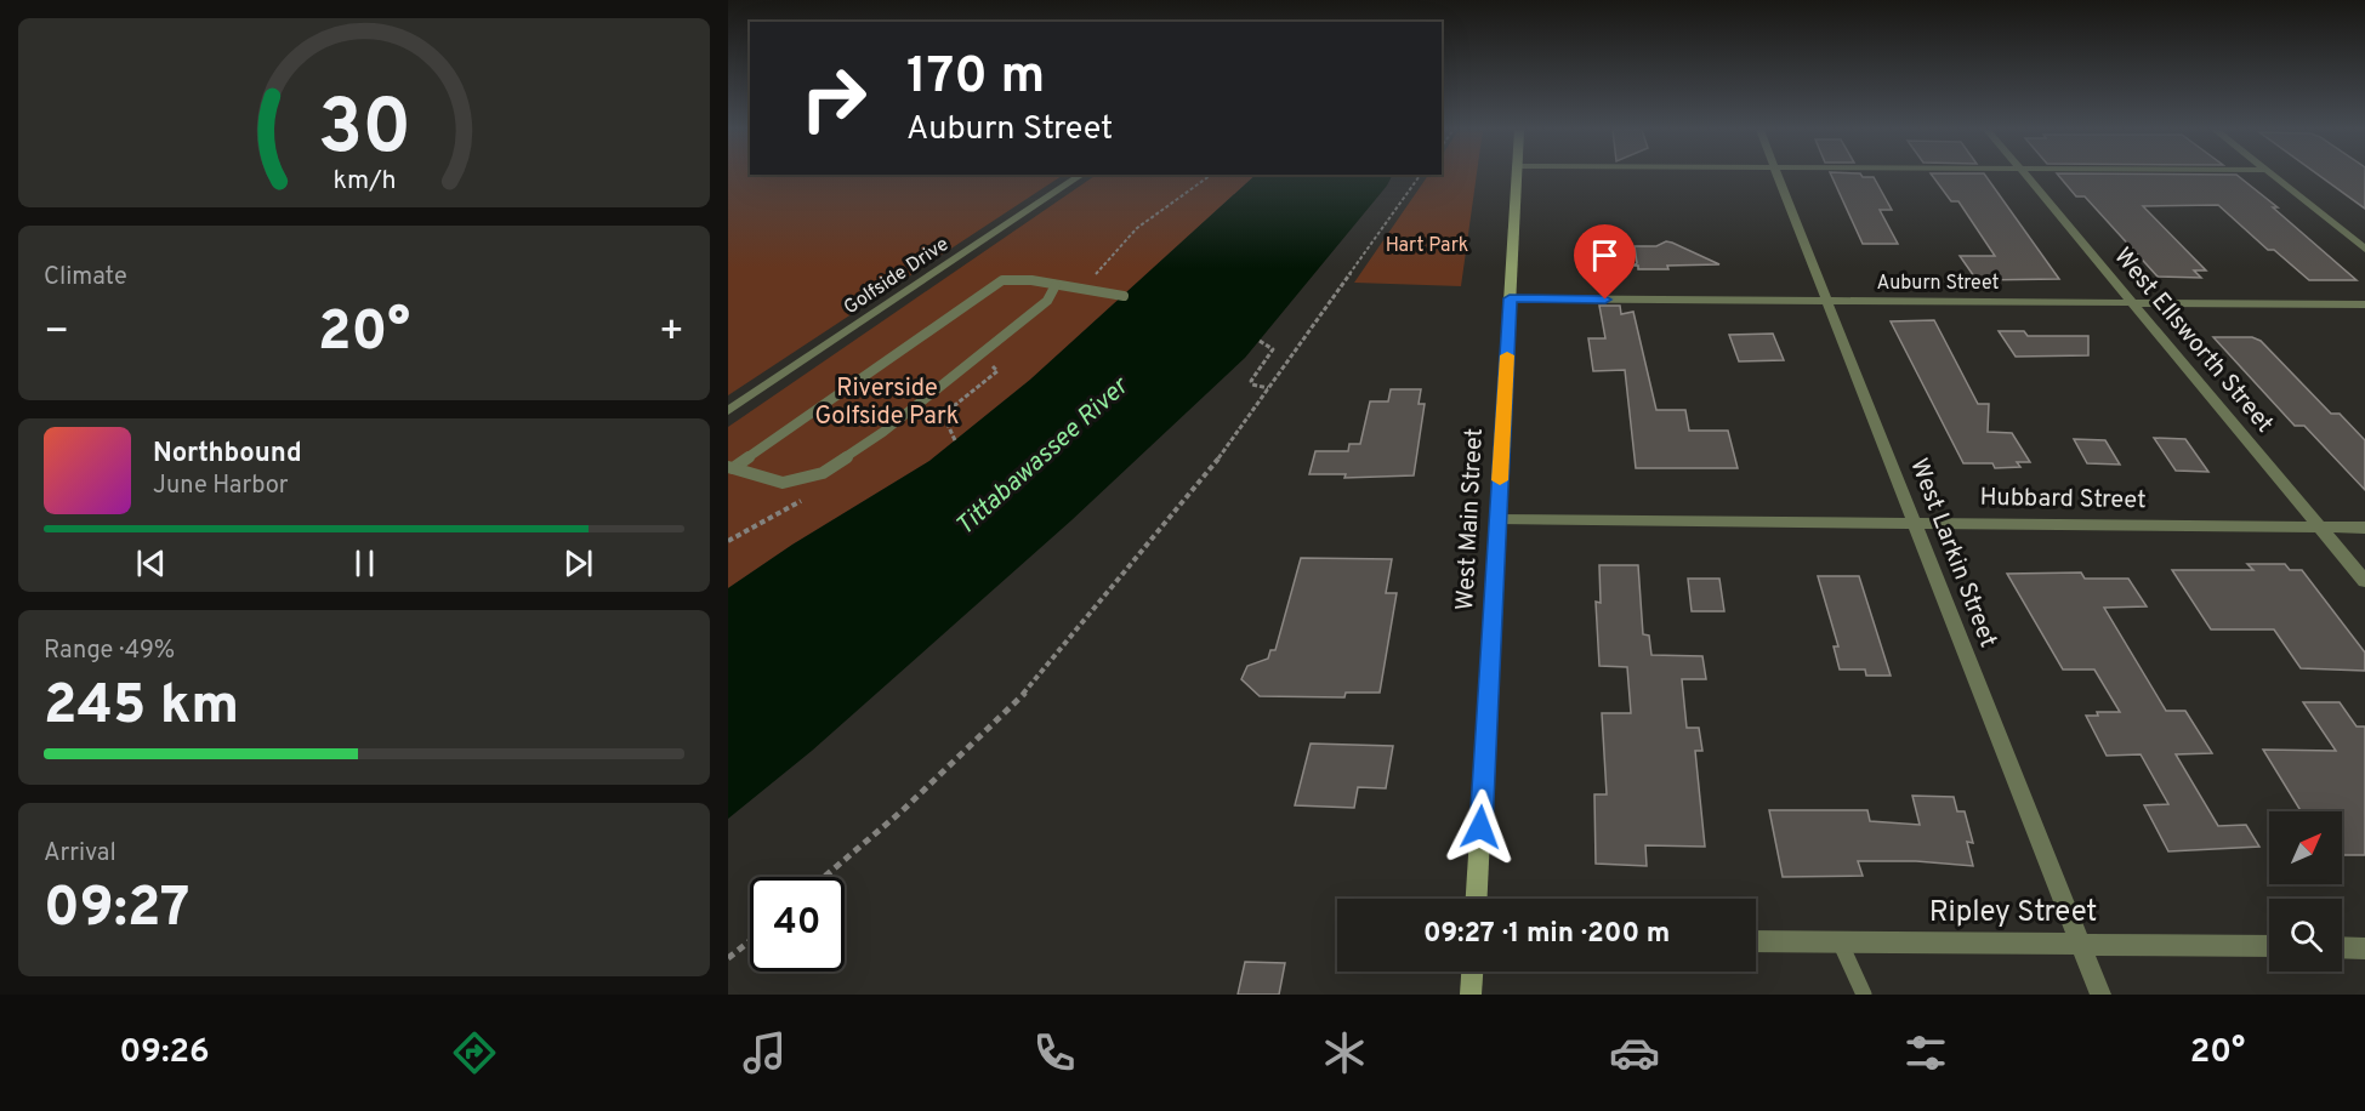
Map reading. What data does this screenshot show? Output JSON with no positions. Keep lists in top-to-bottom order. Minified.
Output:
{"streets":{"street":["Golfside Drive","Auburn Street","West Ellsworth Street","Hubbard Street","West Main Street","West Larkin Street","Ripley Street"]},"crossings":[["Auburn Street","West Ellsworth Street"],["Auburn Street","West Main Street"],["Auburn Street","West Larkin Street"],["West Ellsworth Street","Hubbard Street"],["Hubbard Street","West Main Street"],["Hubbard Street","West Larkin Street"],["West Larkin Street","Ripley Street"]],"water":["Tittabawassee River"],"parks":["Hart Park","Riverside Golfside Park"],"north":"top right","page":{"turn":["170 m","Auburn Street"],"tile":["Climate",["Range · 49%","245 km"],["Arrival","09:27"]],"heat":["−","20°","+"],"song":["Northbound","June Harbor"],"limit":"40","trip":"09:27 · 1 min · 200 m","tabs":["09:26","20°"],"gauge":["30","km/h"]}}
